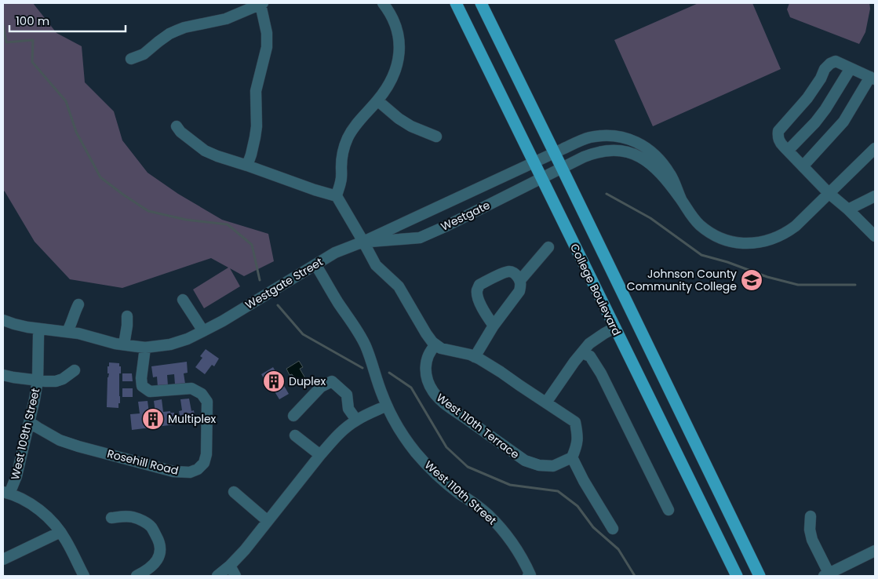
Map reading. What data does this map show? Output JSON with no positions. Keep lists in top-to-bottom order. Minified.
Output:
{"streets":{"main road":["College Boulevard"],"street":["Westgate","Westgate Street","West 110th Terrace","West 109th Street","Rosehill Road","West 110th Street"]},"crossings":[["Westgate","Westgate Street"],["Westgate","College Boulevard"],["Westgate Street","College Boulevard"],["Westgate Street","West 109th Street"],["Westgate Street","Rosehill Road"],["Westgate Street","West 110th Street"],["West 109th Street","Rosehill Road"]],"places":{"school or university":["Johnson County Community College"],"building":["Duplex","Multiplex"]},"scale_bar":"100 m"}
